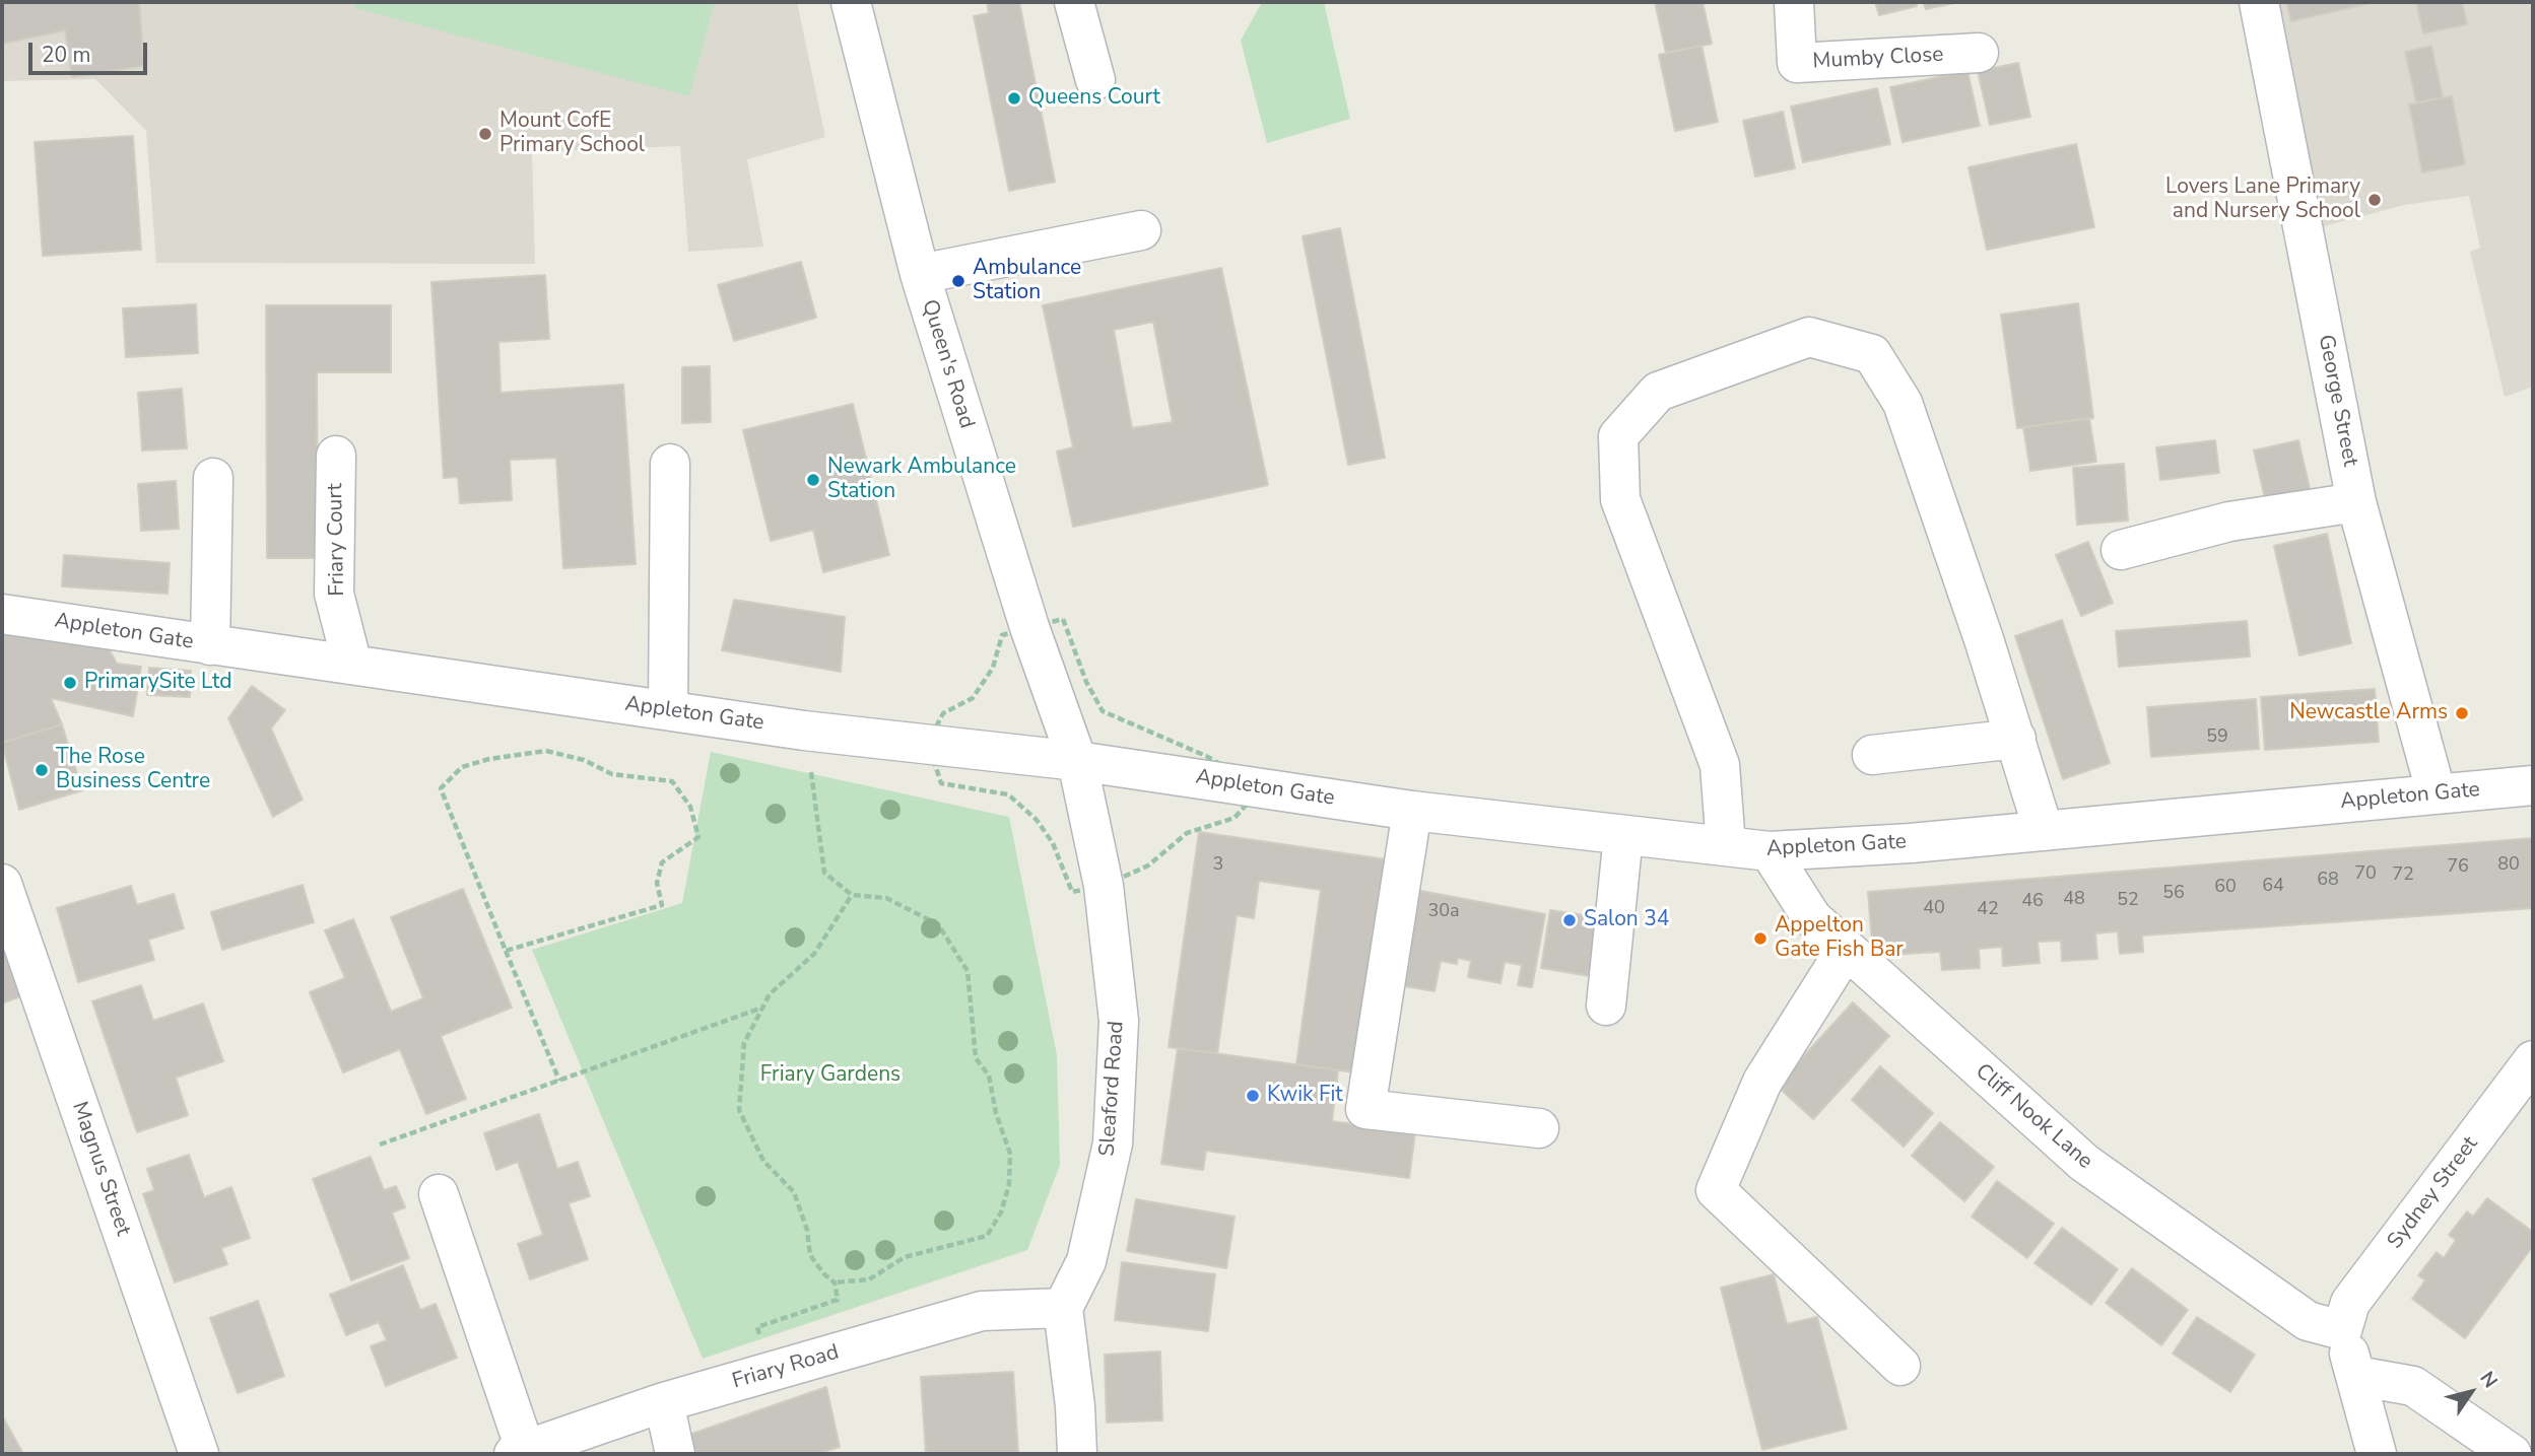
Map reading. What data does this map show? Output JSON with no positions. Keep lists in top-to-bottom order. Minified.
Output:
{"streets":{"street":["Mumby Close","Queen's Road","George Street","Friary Court","Appleton Gate","Sleaford Road","Cliff Nook Lane","Magnus Street","Sydney Street","Friary Road"]},"crossings":[["Queen's Road","Appleton Gate"],["Queen's Road","Sleaford Road"],["George Street","Appleton Gate"],["Friary Court","Appleton Gate"],["Appleton Gate","Sleaford Road"],["Appleton Gate","Cliff Nook Lane"],["Sleaford Road","Friary Road"],["Cliff Nook Lane","Sydney Street"]],"parks":["Friary Gardens"],"places":["Queens Court","Mount CofE Primary School","Lovers Lane Primary and Nursery School","Ambulance Station","Newark Ambulance Station","PrimarySite Ltd","Newcastle Arms","The Rose Business Centre","Salon 34","Appelton Gate Fish Bar","Kwik Fit"],"house_numbers":["59","3","80","76","70","72","68","64","60","56","48","52","46","40","42","30a"],"scale_bar":"20 m","north":"top right"}
